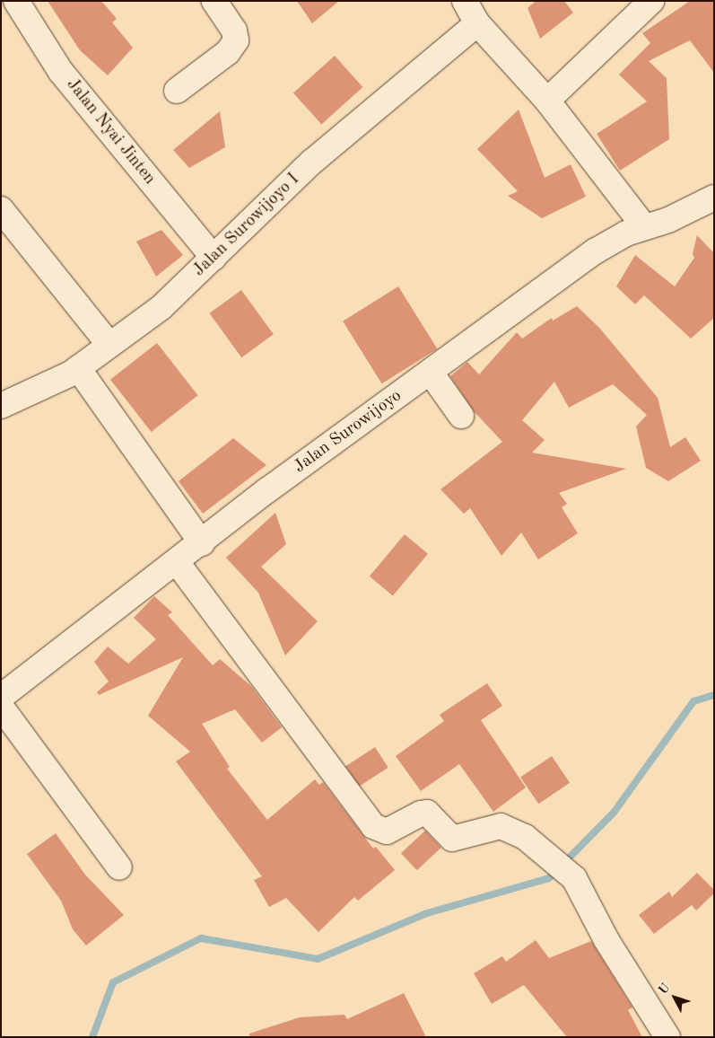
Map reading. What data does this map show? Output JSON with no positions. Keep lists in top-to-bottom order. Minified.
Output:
{"streets":{"street":["Jalan Nyai Jinten","Jalan Surowijoyo I","Jalan Surowijoyo"]},"crossings":[["Jalan Nyai Jinten","Jalan Surowijoyo I"]],"north":"top left"}
